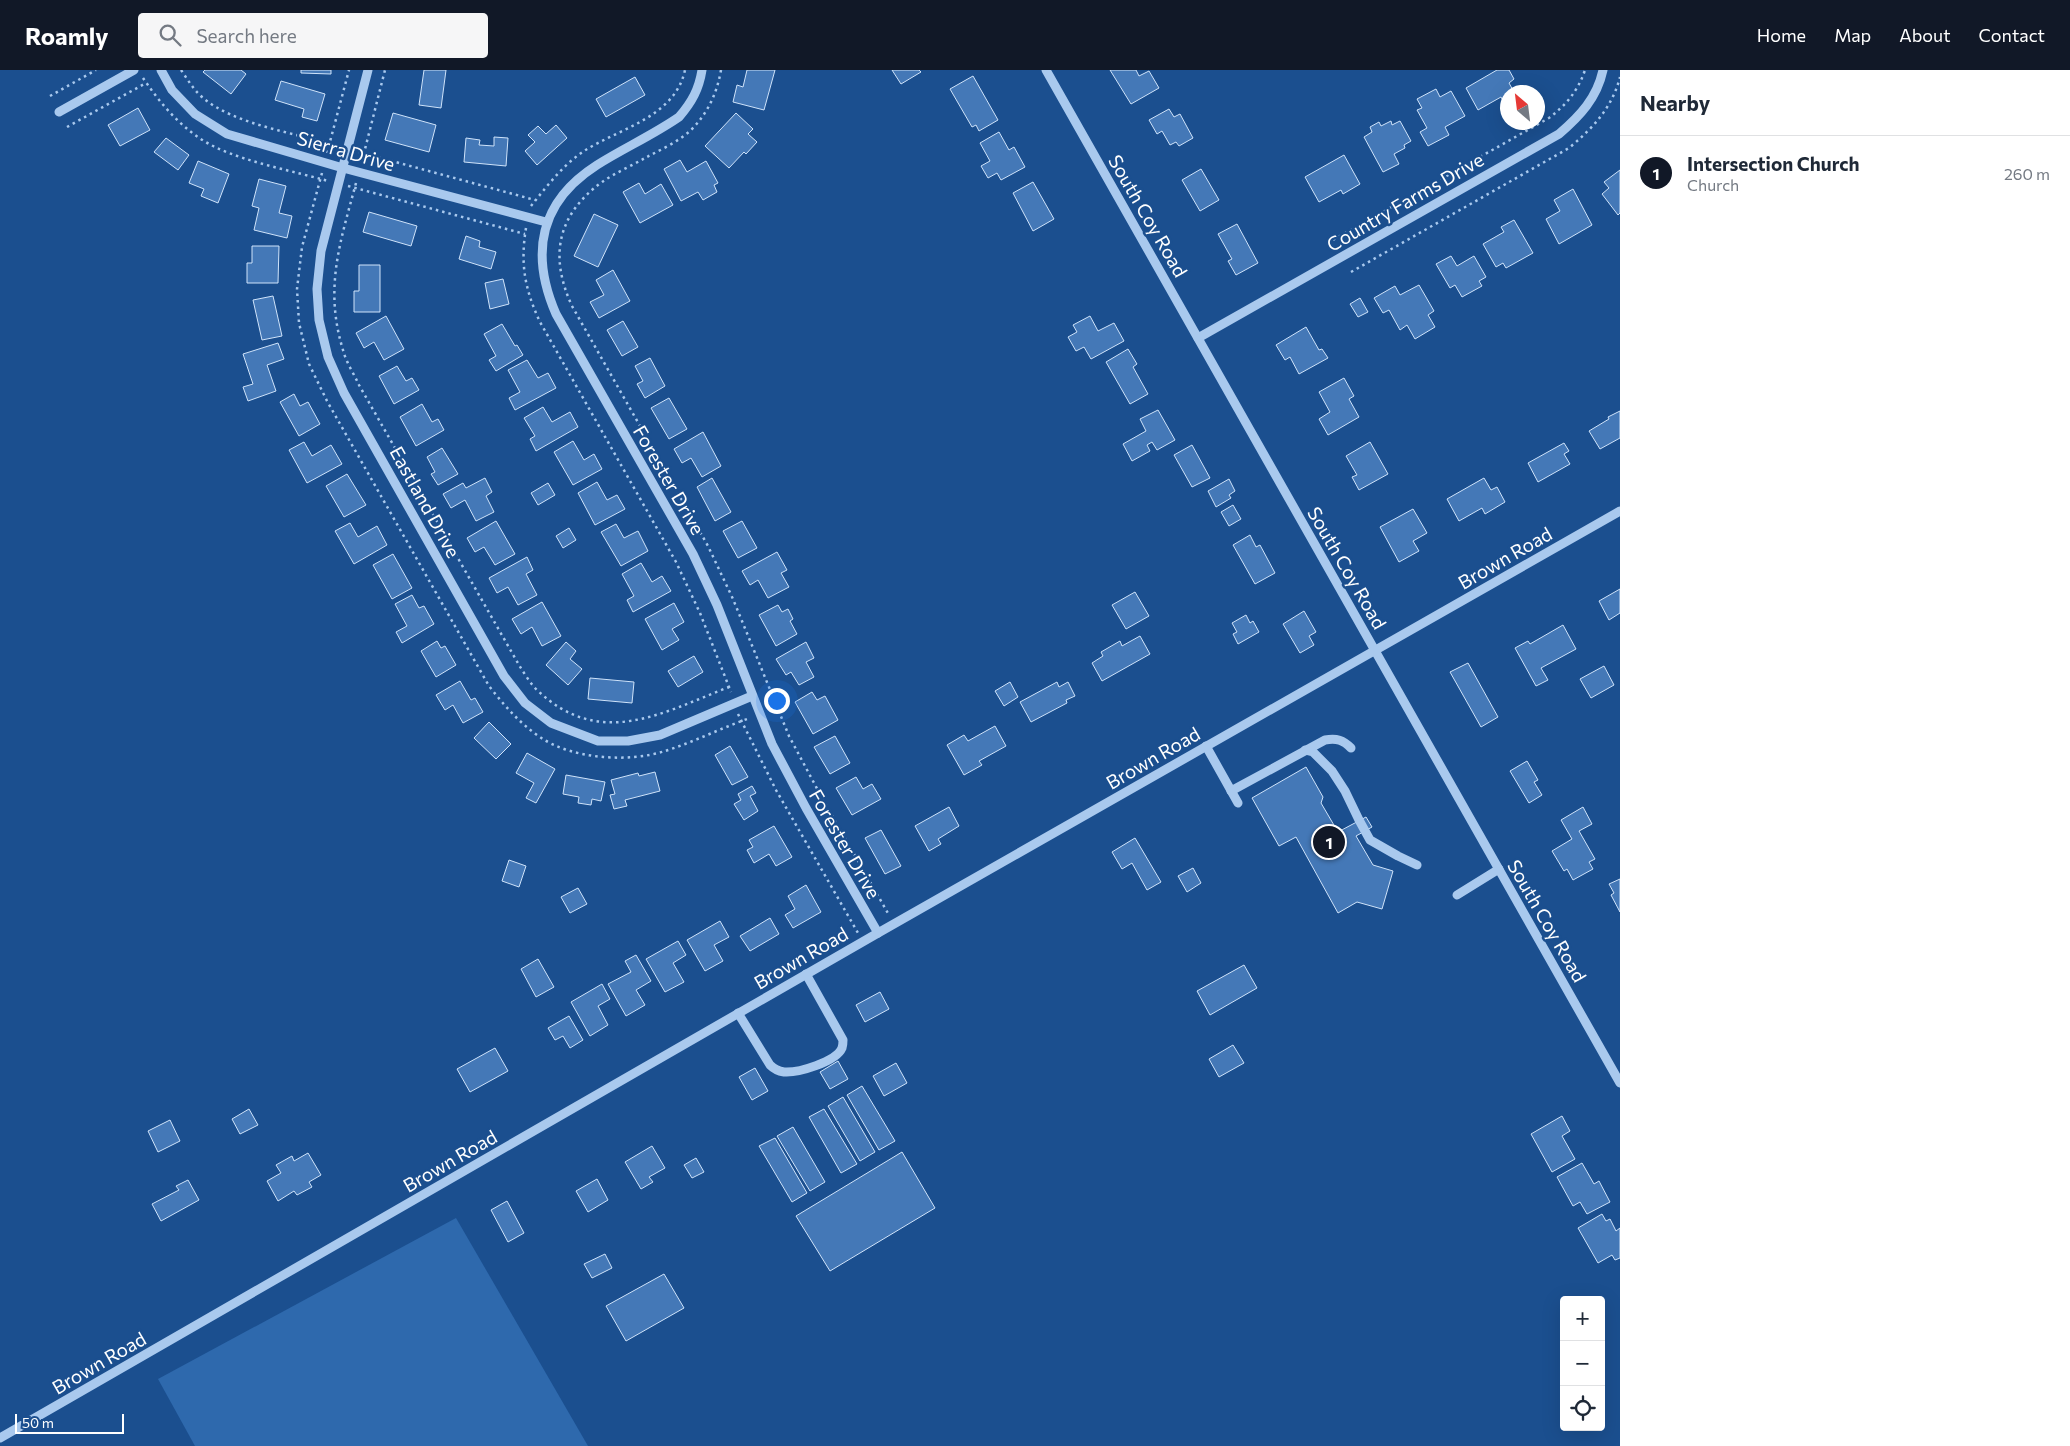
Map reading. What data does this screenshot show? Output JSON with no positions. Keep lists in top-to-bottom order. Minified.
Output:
{"streets":{"street":["Sierra Drive","Country Farms Drive","South Coy Road","Forester Drive","Eastland Drive","Brown Road"]},"crossings":[["Sierra Drive","Forester Drive"],["Sierra Drive","Eastland Drive"],["Country Farms Drive","South Coy Road"],["South Coy Road","Brown Road"],["Forester Drive","Eastland Drive"],["Forester Drive","Brown Road"]],"scale_bar":"50 m","north":"top left","page":{"header":"Roamly","search":"Search here","nav":["Home","Map","About","Contact"],"heading":"Nearby","list":[{"mark":"1","name":"Intersection Church","note":"Church","value":"260 m"}],"pins":"1","map_buttons":["+","−"],"scale":"50 m"}}
